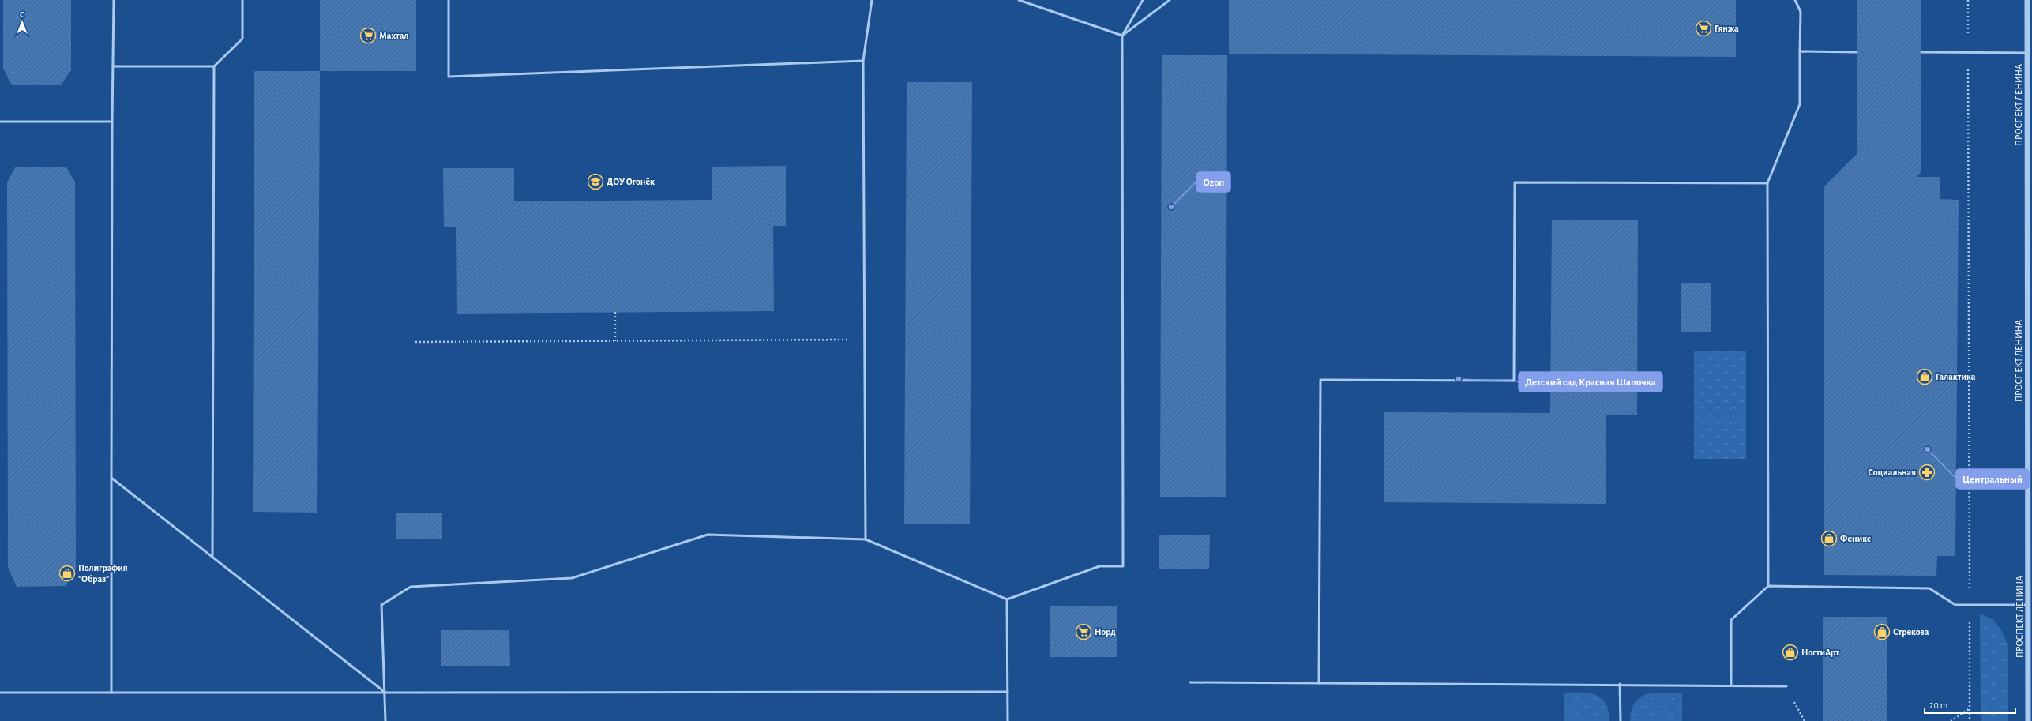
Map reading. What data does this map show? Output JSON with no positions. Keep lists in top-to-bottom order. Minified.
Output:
{"streets":{"street":["ПРОСПЕКТ ЛЕНИНА"]},"places":{"supermarket":["Гянжа","Махтал","Норд"],"school or university":["ДОУ Огонёк"],"other":["Ozon","Детский сад Красная Шапочка","Центральный"],"shop":["Галактика","Феникс","Полиграфия \"Образ\"","Стрекоза","НогтиАрт"],"pharmacy":["Социальная"]},"scale_bar":"20 m","north":"top"}
